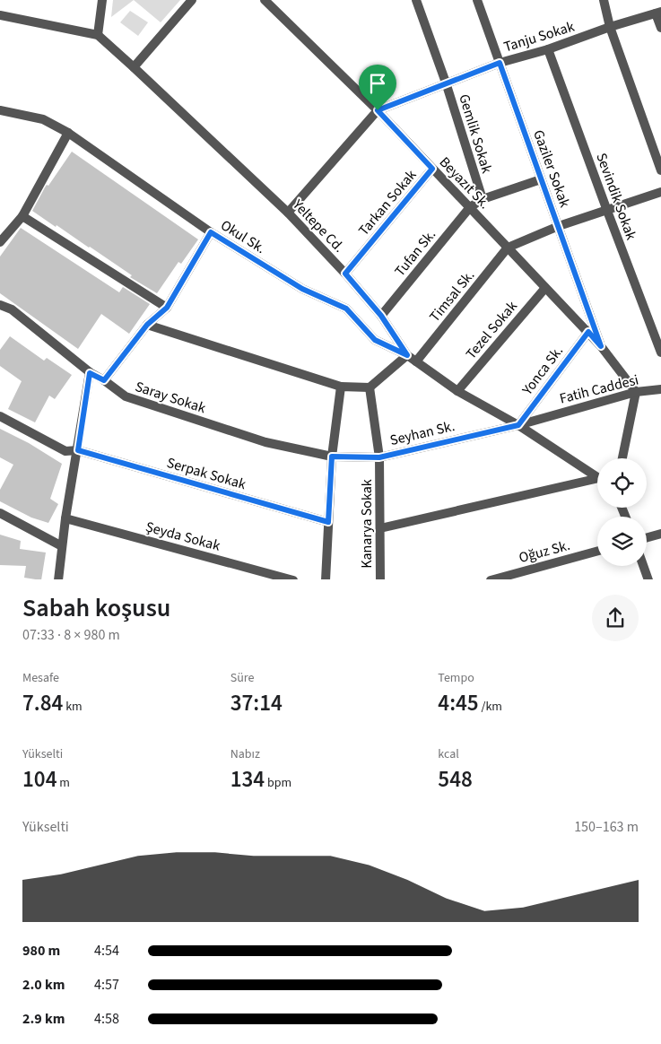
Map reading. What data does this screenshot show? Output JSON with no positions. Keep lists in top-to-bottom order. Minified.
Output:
{"streets":{"street":["Tanju Sokak","Gemlik Sokak","Gaziler Sokak","Beyazıt Sk.","Sevindik Sokak","Tarkan Sokak","Yeltepe Cd.","Okul Sk.","Tufan Sk.","Timsal Sk.","Tezel Sokak","Yonca Sk.","Fatih Caddesi","Saray Sokak","Seyhan Sk.","Serpak Sokak","Kanarya Sokak","Şeyda Sokak","Oğuz Sk."]},"crossings":[["Tanju Sokak","Gemlik Sokak"],["Tanju Sokak","Gaziler Sokak"],["Tanju Sokak","Beyazıt Sk."],["Tanju Sokak","Sevindik Sokak"],["Tanju Sokak","Yeltepe Cd."],["Gemlik Sokak","Tufan Sk."],["Gaziler Sokak","Beyazıt Sk."],["Gaziler Sokak","Tufan Sk."],["Beyazıt Sk.","Tarkan Sokak"],["Beyazıt Sk.","Tufan Sk."],["Beyazıt Sk.","Timsal Sk."],["Beyazıt Sk.","Tezel Sokak"],["Beyazıt Sk.","Yonca Sk."],["Beyazıt Sk.","Fatih Caddesi"],["Tarkan Sokak","Yeltepe Cd."],["Yeltepe Cd.","Okul Sk."],["Yeltepe Cd.","Tufan Sk."],["Yeltepe Cd.","Timsal Sk."],["Yeltepe Cd.","Tezel Sokak"],["Yeltepe Cd.","Yonca Sk."],["Yeltepe Cd.","Fatih Caddesi"],["Yeltepe Cd.","Seyhan Sk."],["Yonca Sk.","Fatih Caddesi"],["Yonca Sk.","Seyhan Sk."],["Fatih Caddesi","Seyhan Sk."],["Saray Sokak","Seyhan Sk."],["Seyhan Sk.","Kanarya Sokak"]],"page":{"heading":["Sabah koşusu","07:33 · 8 × 980 m"],"stats":[["Mesafe","7.84 km"],["Süre","37:14"],["Tempo","4:45 /km"],["Yükselti","104 m"],["Nabız","134 bpm"],["kcal","548"]],"chart":["Yükselti","150–163 m"],"list":[{"name":"980 m","note":"4:54"},{"name":"2.0 km","note":"4:57"},{"name":"2.9 km","note":"4:58"}]}}
